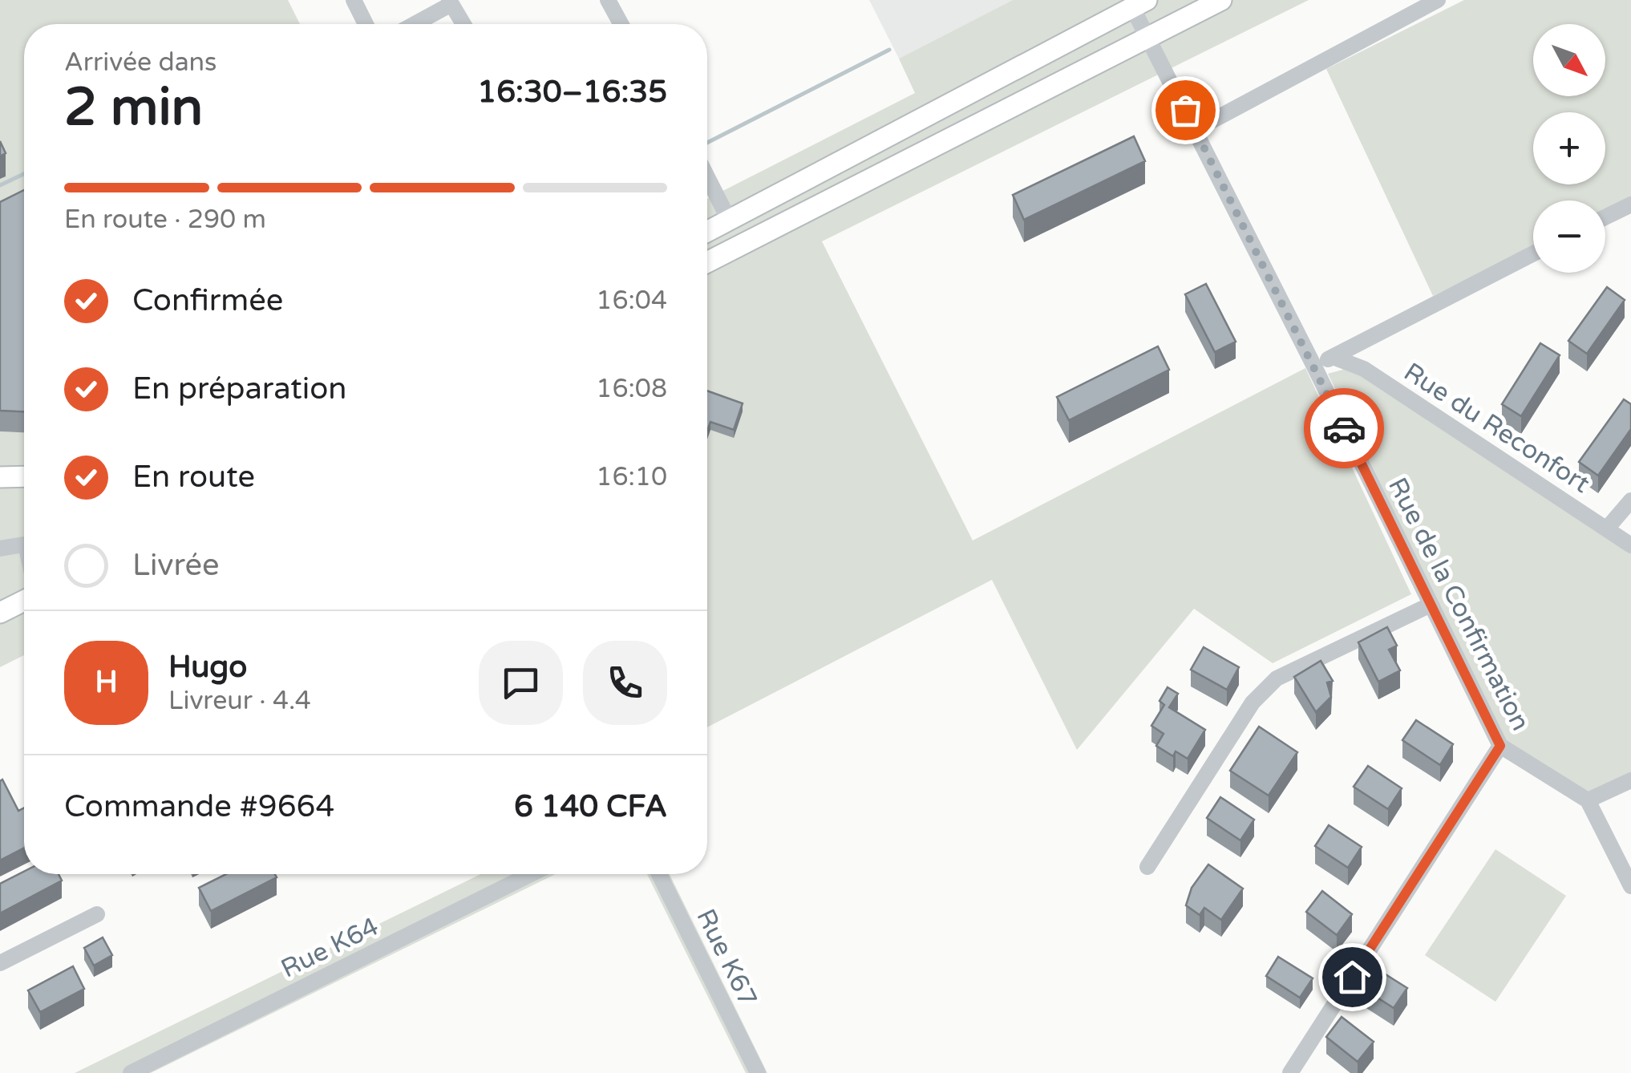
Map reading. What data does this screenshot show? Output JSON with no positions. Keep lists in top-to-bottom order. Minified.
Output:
{"streets":{"street":["Rue du Reconfort","Rue de la Confirmation","Rue K64","Rue K67"]},"north":"bottom right","page":{"map_buttons":["+","−"],"heading":["2 min","Arrivée dans","16:30–16:35"],"panel":["Hugo","Livreur · 4.4","Commande #9664","6 140 CFA"],"bar":"En route · 290 m","list":[["Confirmée","16:04"],["En préparation","16:08"],["En route","16:10"],"Livrée"],"round":"H"}}
